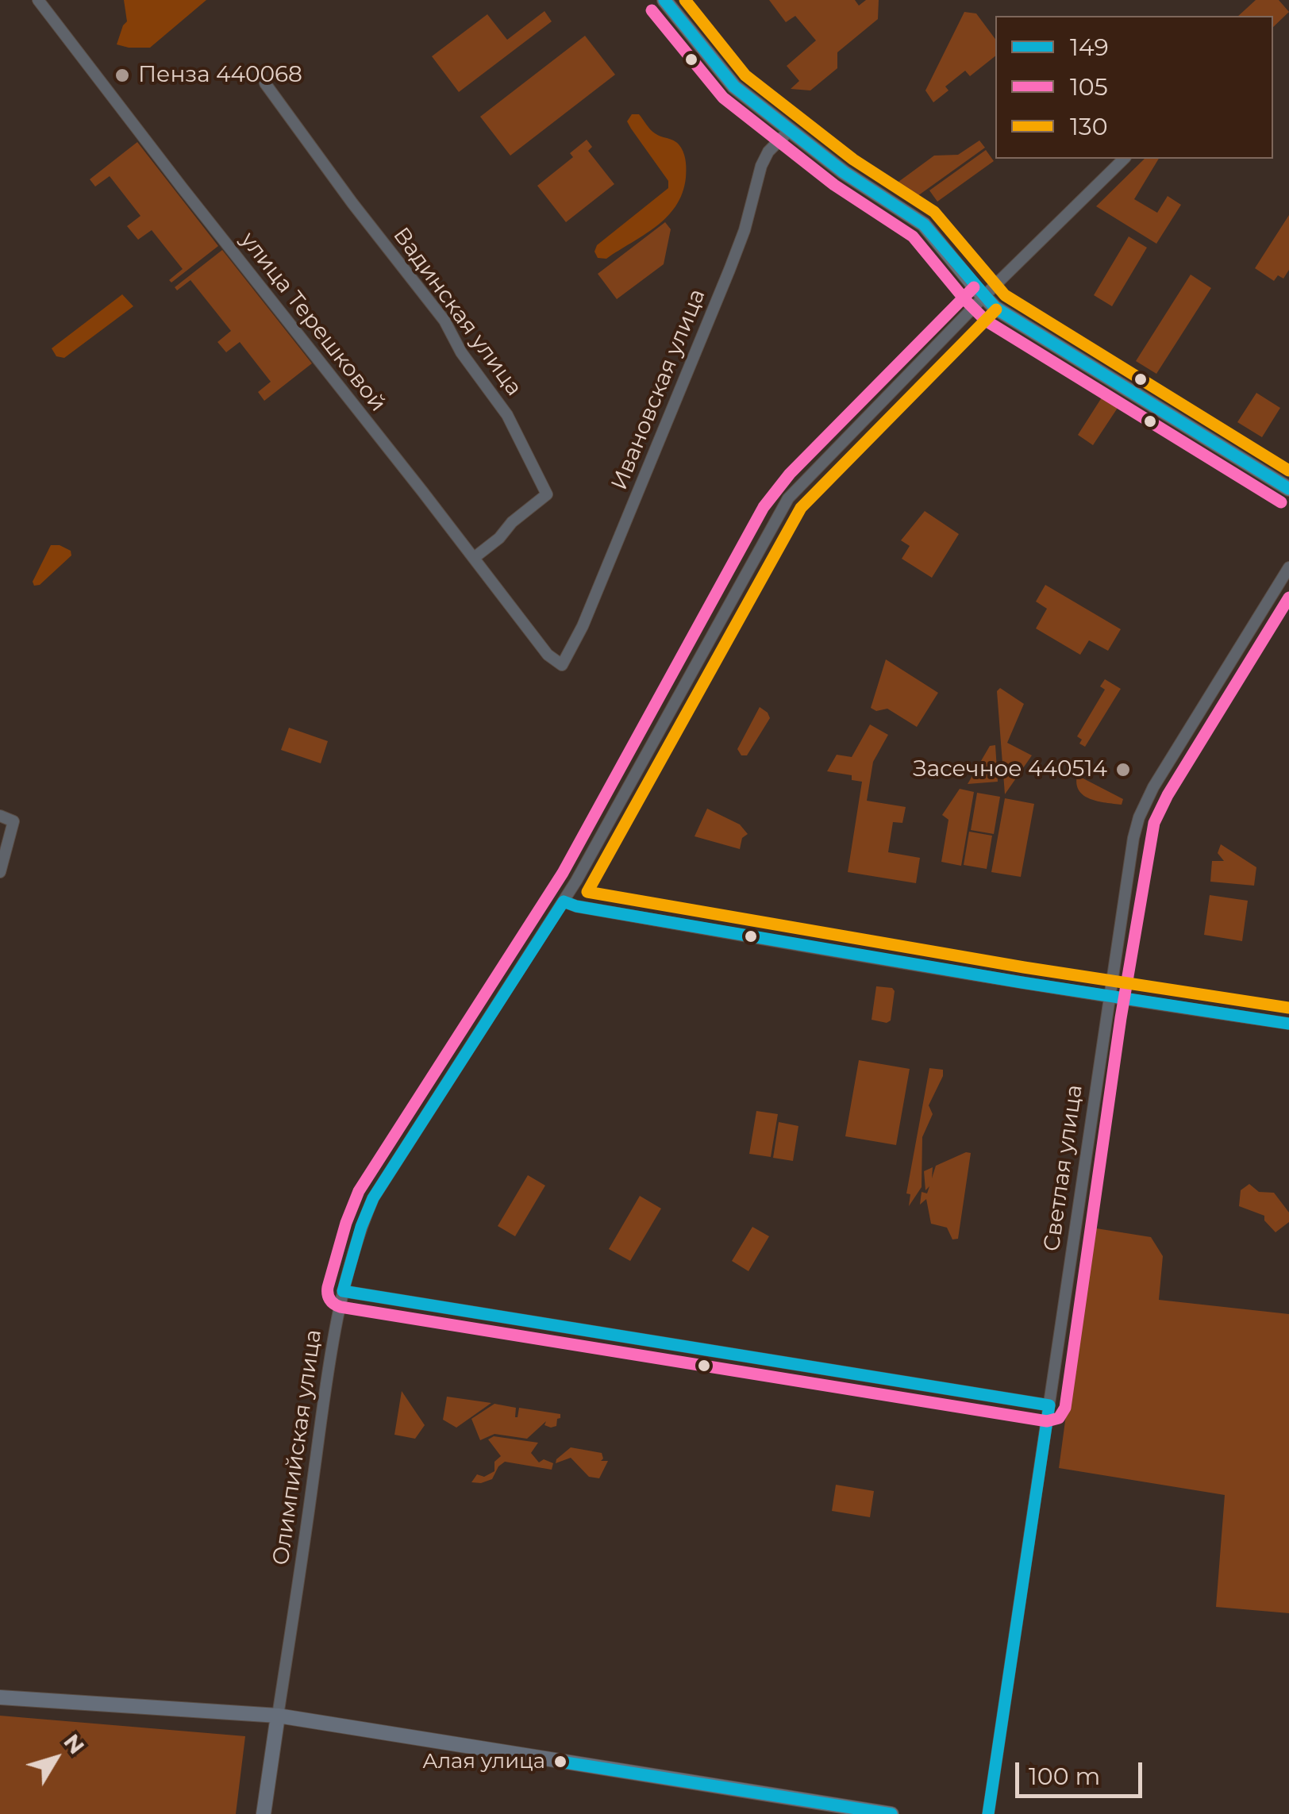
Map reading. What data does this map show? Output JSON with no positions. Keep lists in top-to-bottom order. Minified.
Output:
{"streets":{"street":["Вадинская улица","улица Терешковой","Ивановская улица","Светлая улица","Олимпийская улица"]},"crossings":[["Вадинская улица","улица Терешковой"],["улица Терешковой","Ивановская улица"]],"places":["Пенза 440068","Засечное 440514","Алая улица"],"lines":["transit line 149","transit line 130","transit line 105"],"legend":["149","105","130"],"scale_bar":"100 m","north":"top right"}
